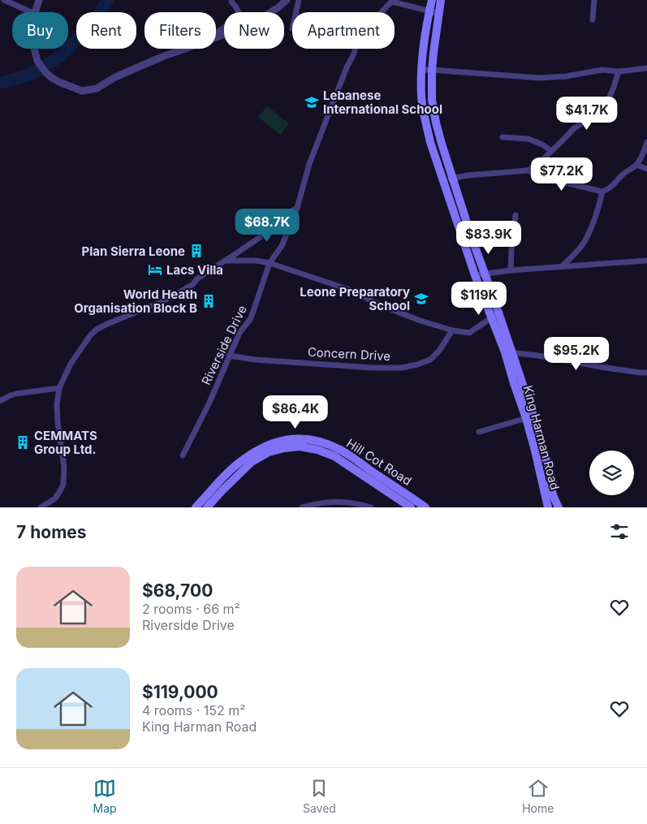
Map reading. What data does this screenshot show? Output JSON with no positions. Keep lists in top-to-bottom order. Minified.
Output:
{"streets":{"main road":["King Harman Road","Hill Cot Road"],"street":["Riverside Drive","Concern Drive"]},"crossings":[["Riverside Drive","Concern Drive"],["Riverside Drive","King Harman Road"]],"places":{"school or university":["Lebanese International School","Leone Preparatory School"],"building":["Plan Sierra Leone","World Heath Organisation Block B","CEMMATS Group Ltd."],"hotel":["Lacs Villa"]},"page":{"chip":["Buy","Rent","Filters","New","Apartment"],"price":["$41.7K","$77.2K","$68.7K","$83.9K","$119K","$95.2K","$86.4K"],"heading":"7 homes","list":[{"name":"$68,700","note":"2 rooms · 66 m² · Riverside Drive"},{"name":"$119,000","note":"4 rooms · 152 m² · King Harman Road"}],"tabs":["Map","Saved","Home"]}}
